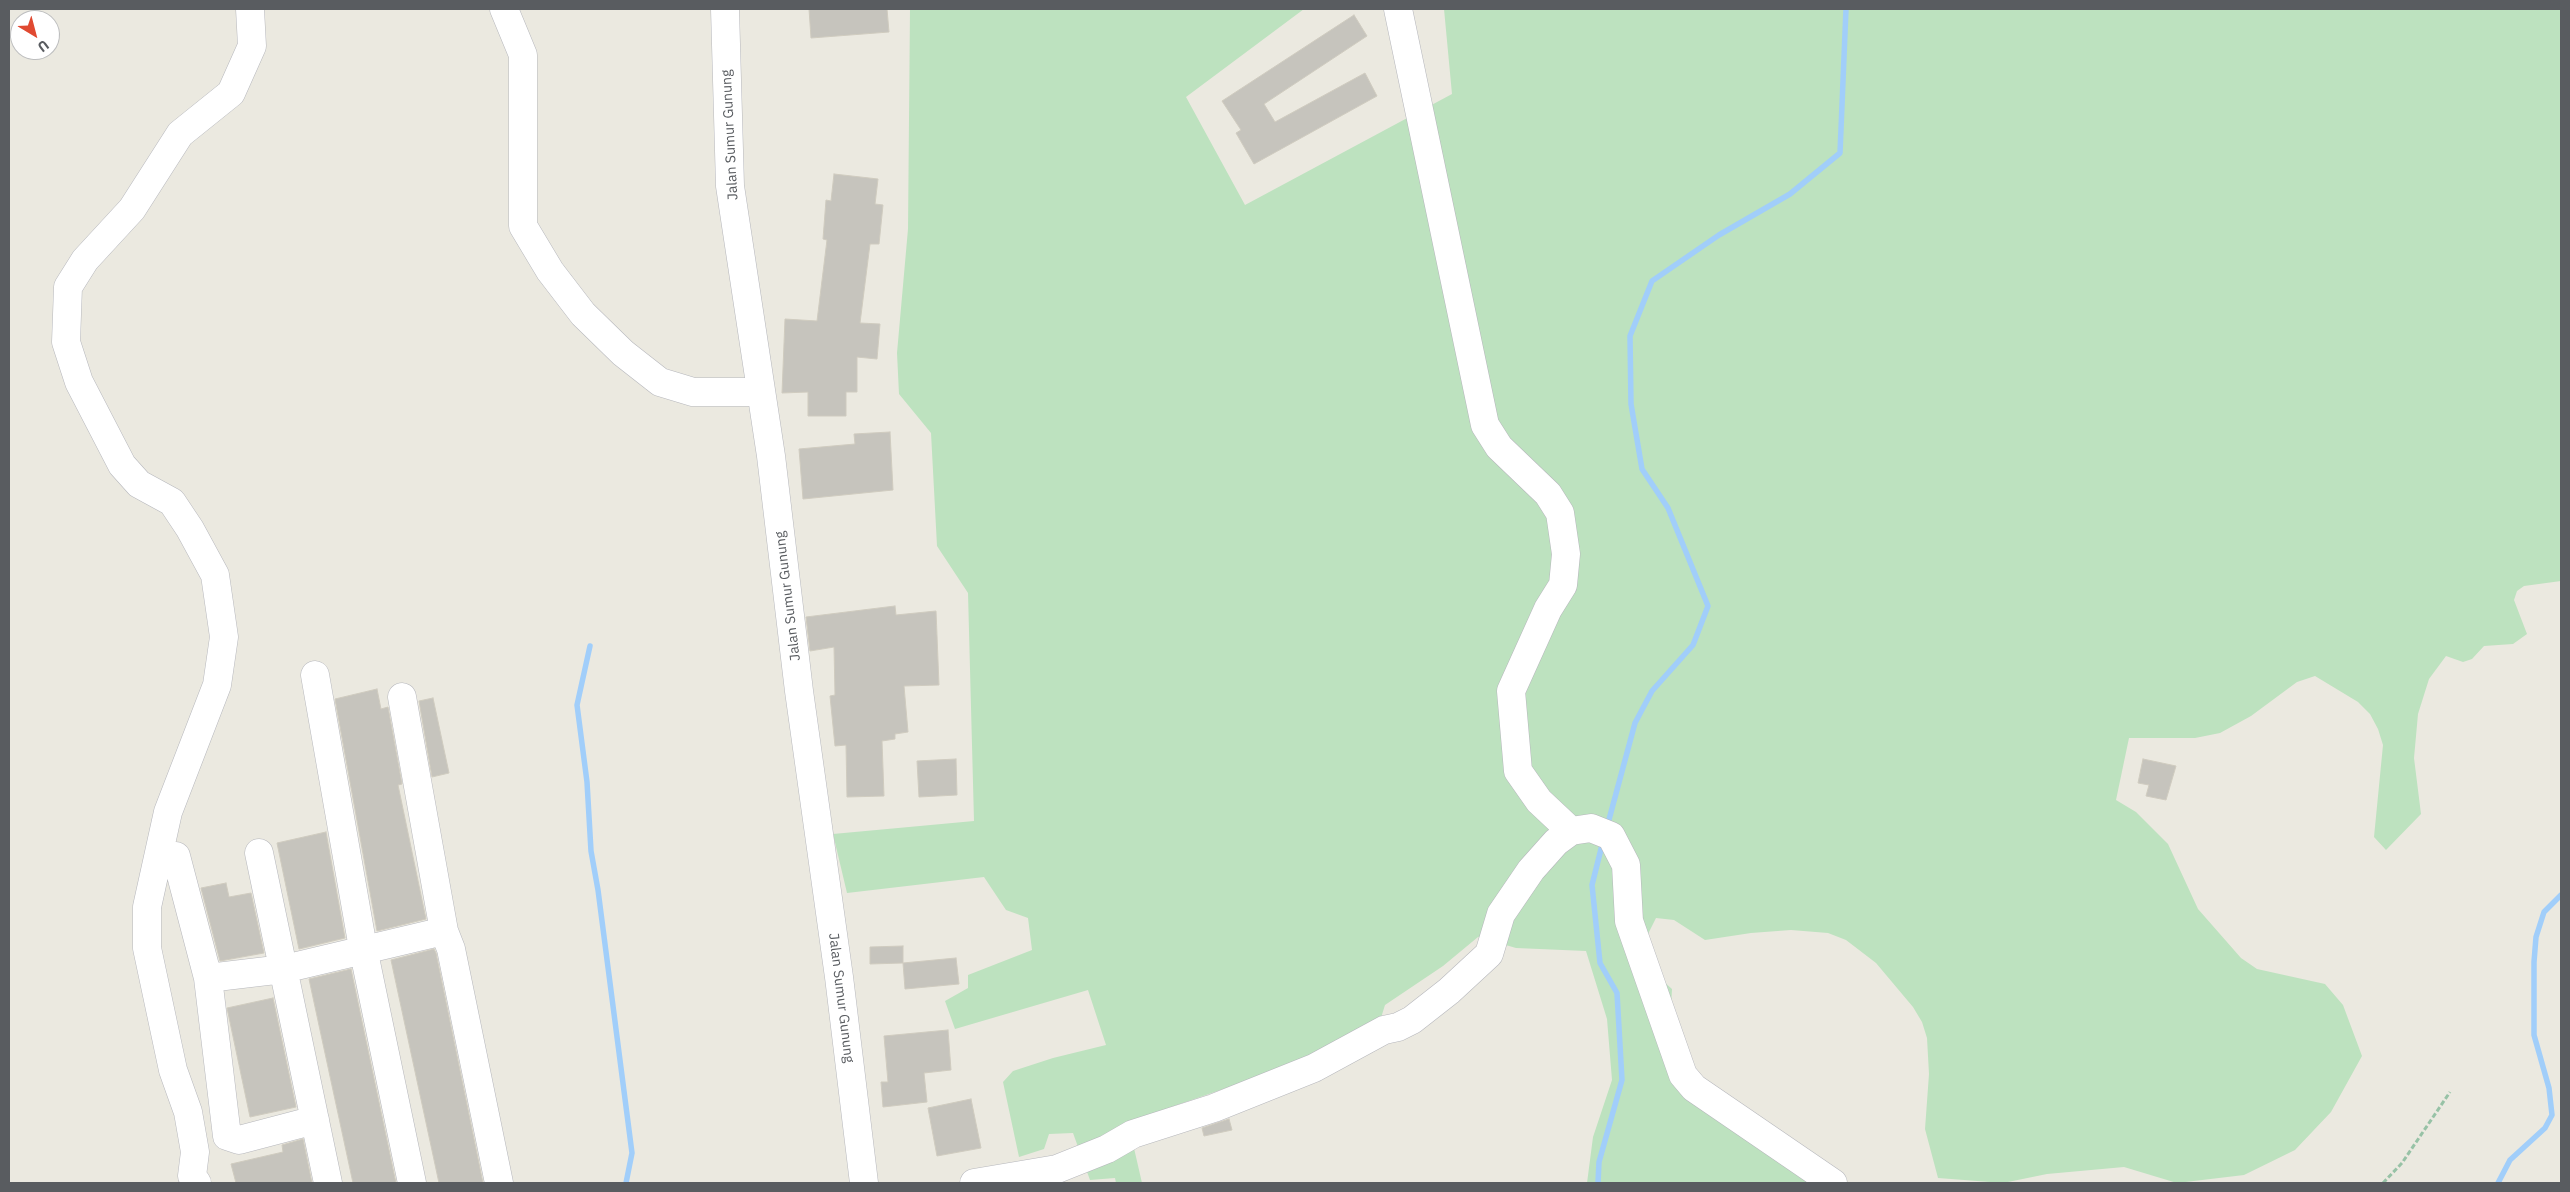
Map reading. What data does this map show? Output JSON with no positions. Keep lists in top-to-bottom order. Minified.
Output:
{"streets":{"street":["Jalan Sumur Gunung"]},"north":"bottom right"}
